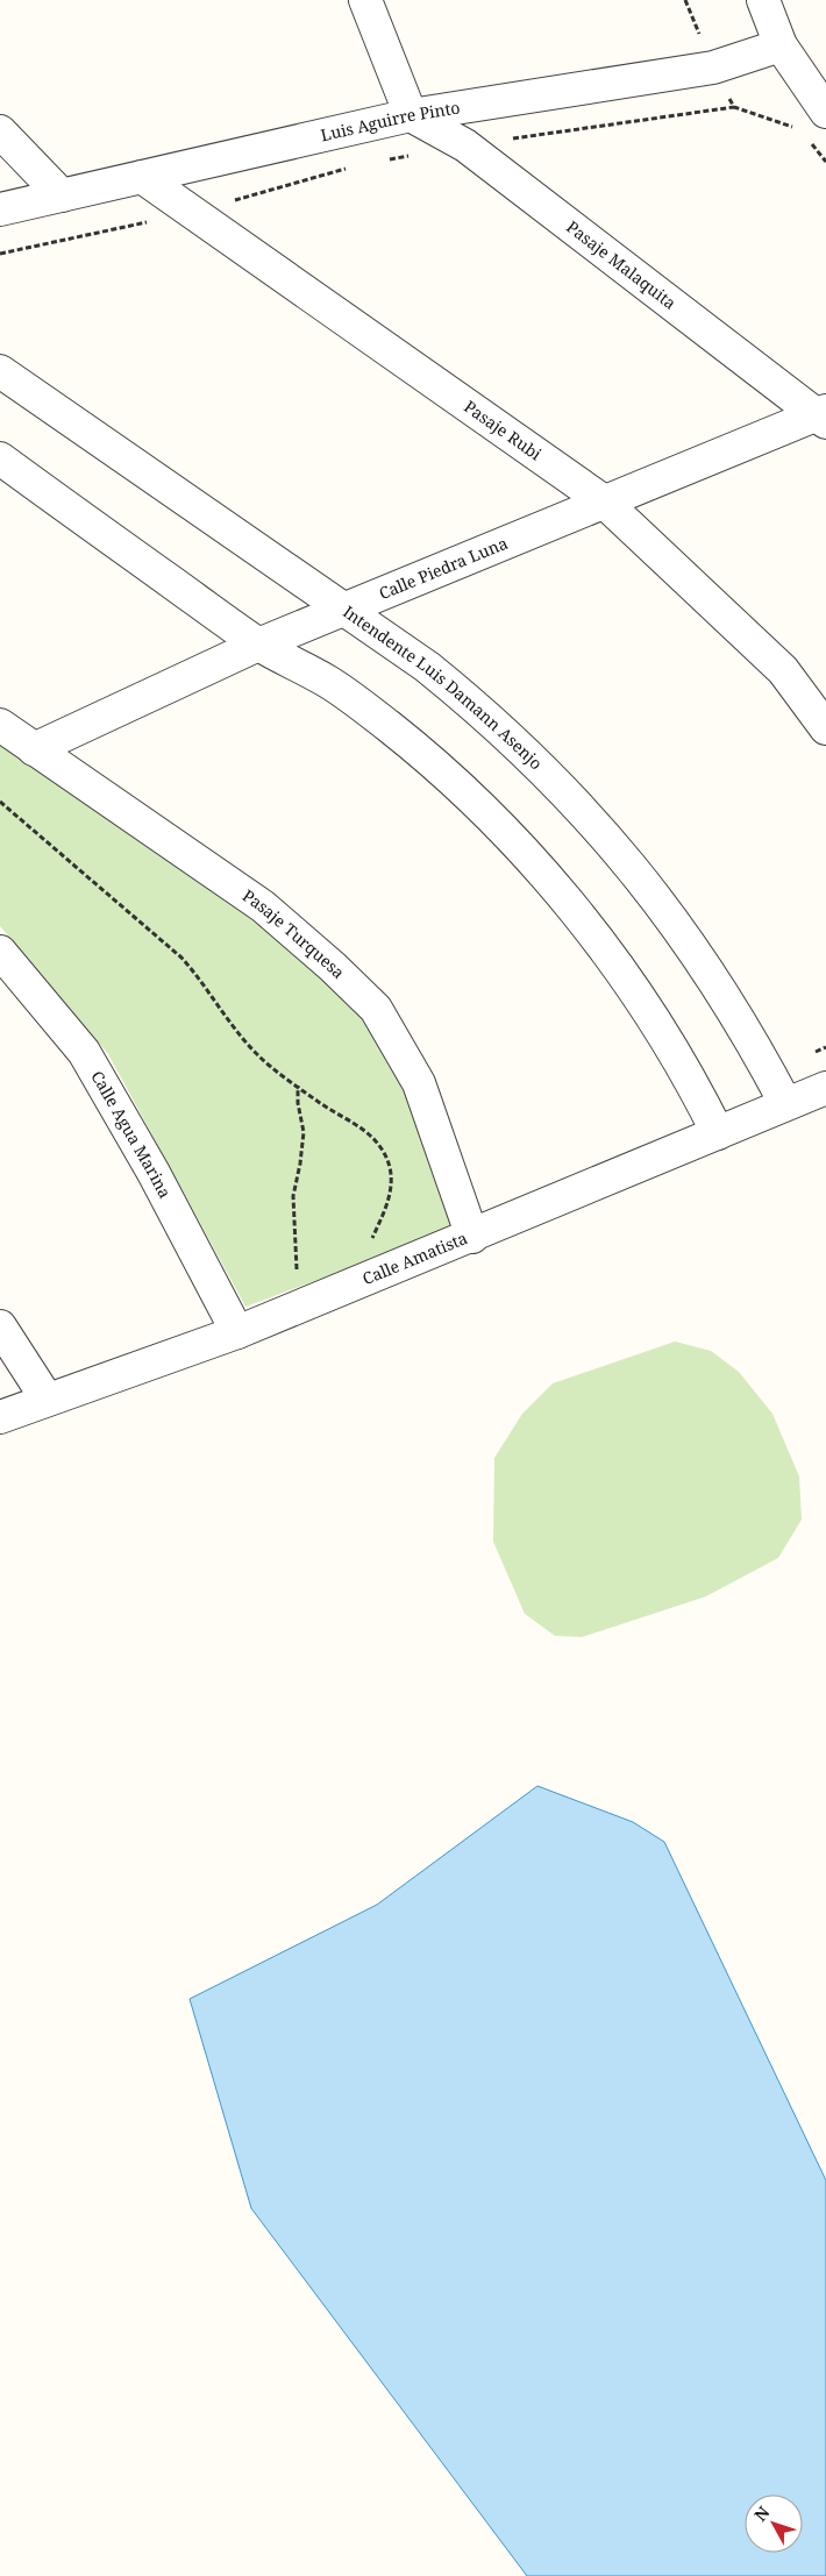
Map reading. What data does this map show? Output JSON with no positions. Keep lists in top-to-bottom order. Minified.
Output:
{"streets":{"street":["Luis Aguirre Pinto","Pasaje Malaquita","Pasaje Rubi","Calle Piedra Luna","Intendente Luis Damann Asenjo","Pasaje Turquesa","Calle Agua Marina","Calle Amatista"]},"crossings":[["Luis Aguirre Pinto","Pasaje Malaquita"],["Luis Aguirre Pinto","Pasaje Rubi"],["Pasaje Malaquita","Calle Piedra Luna"],["Pasaje Rubi","Calle Piedra Luna"],["Calle Piedra Luna","Intendente Luis Damann Asenjo"],["Calle Piedra Luna","Pasaje Turquesa"],["Intendente Luis Damann Asenjo","Calle Amatista"],["Pasaje Turquesa","Calle Amatista"],["Calle Agua Marina","Calle Amatista"]],"north":"top left"}
